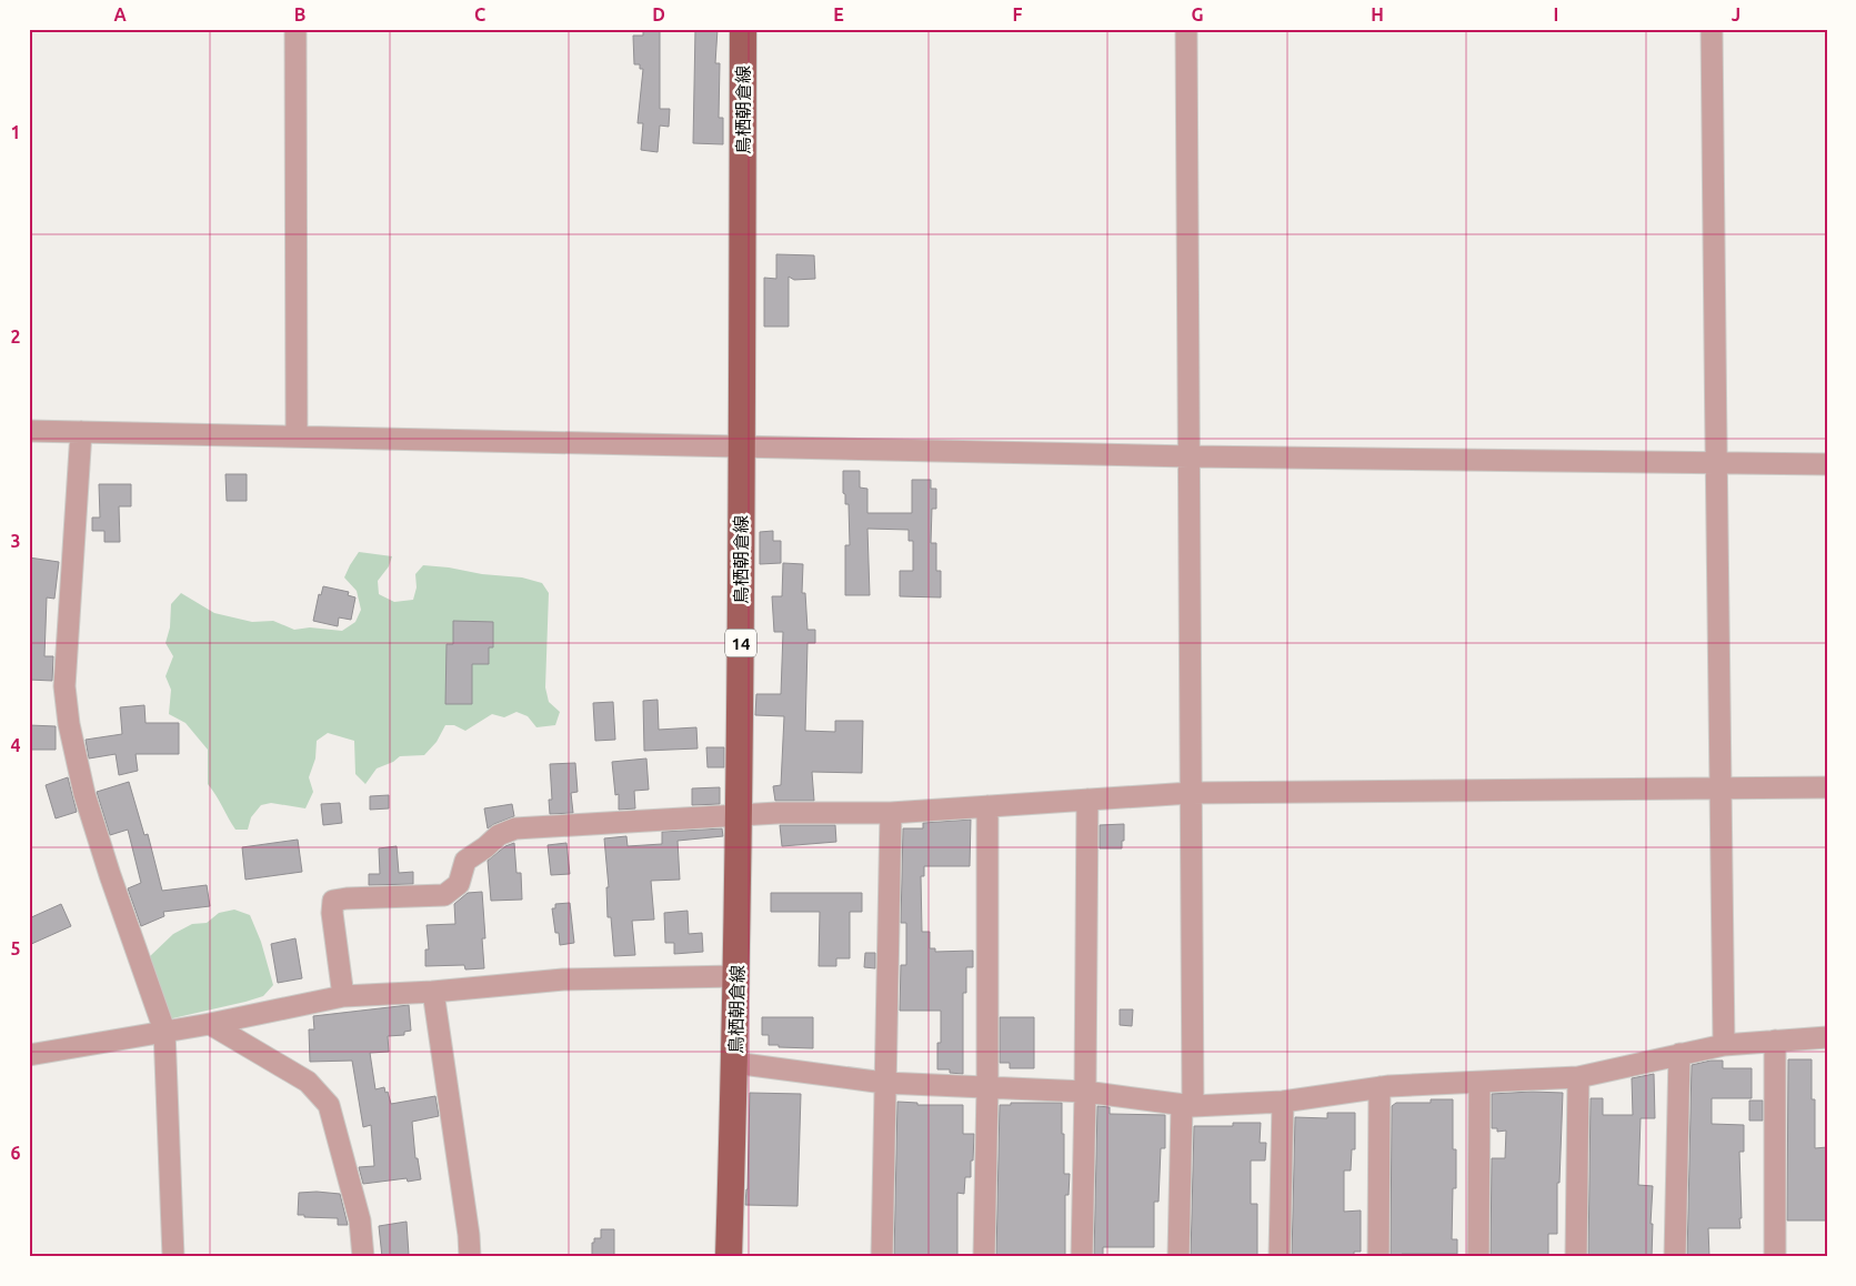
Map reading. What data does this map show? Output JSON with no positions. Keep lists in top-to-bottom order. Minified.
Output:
{"streets":{"main road":["鳥栖朝倉線","14"]},"grid":{"columns":["A","B","C","D","E","F","G","H","I","J"],"rows":["1","2","3","4","5","6"]}}
